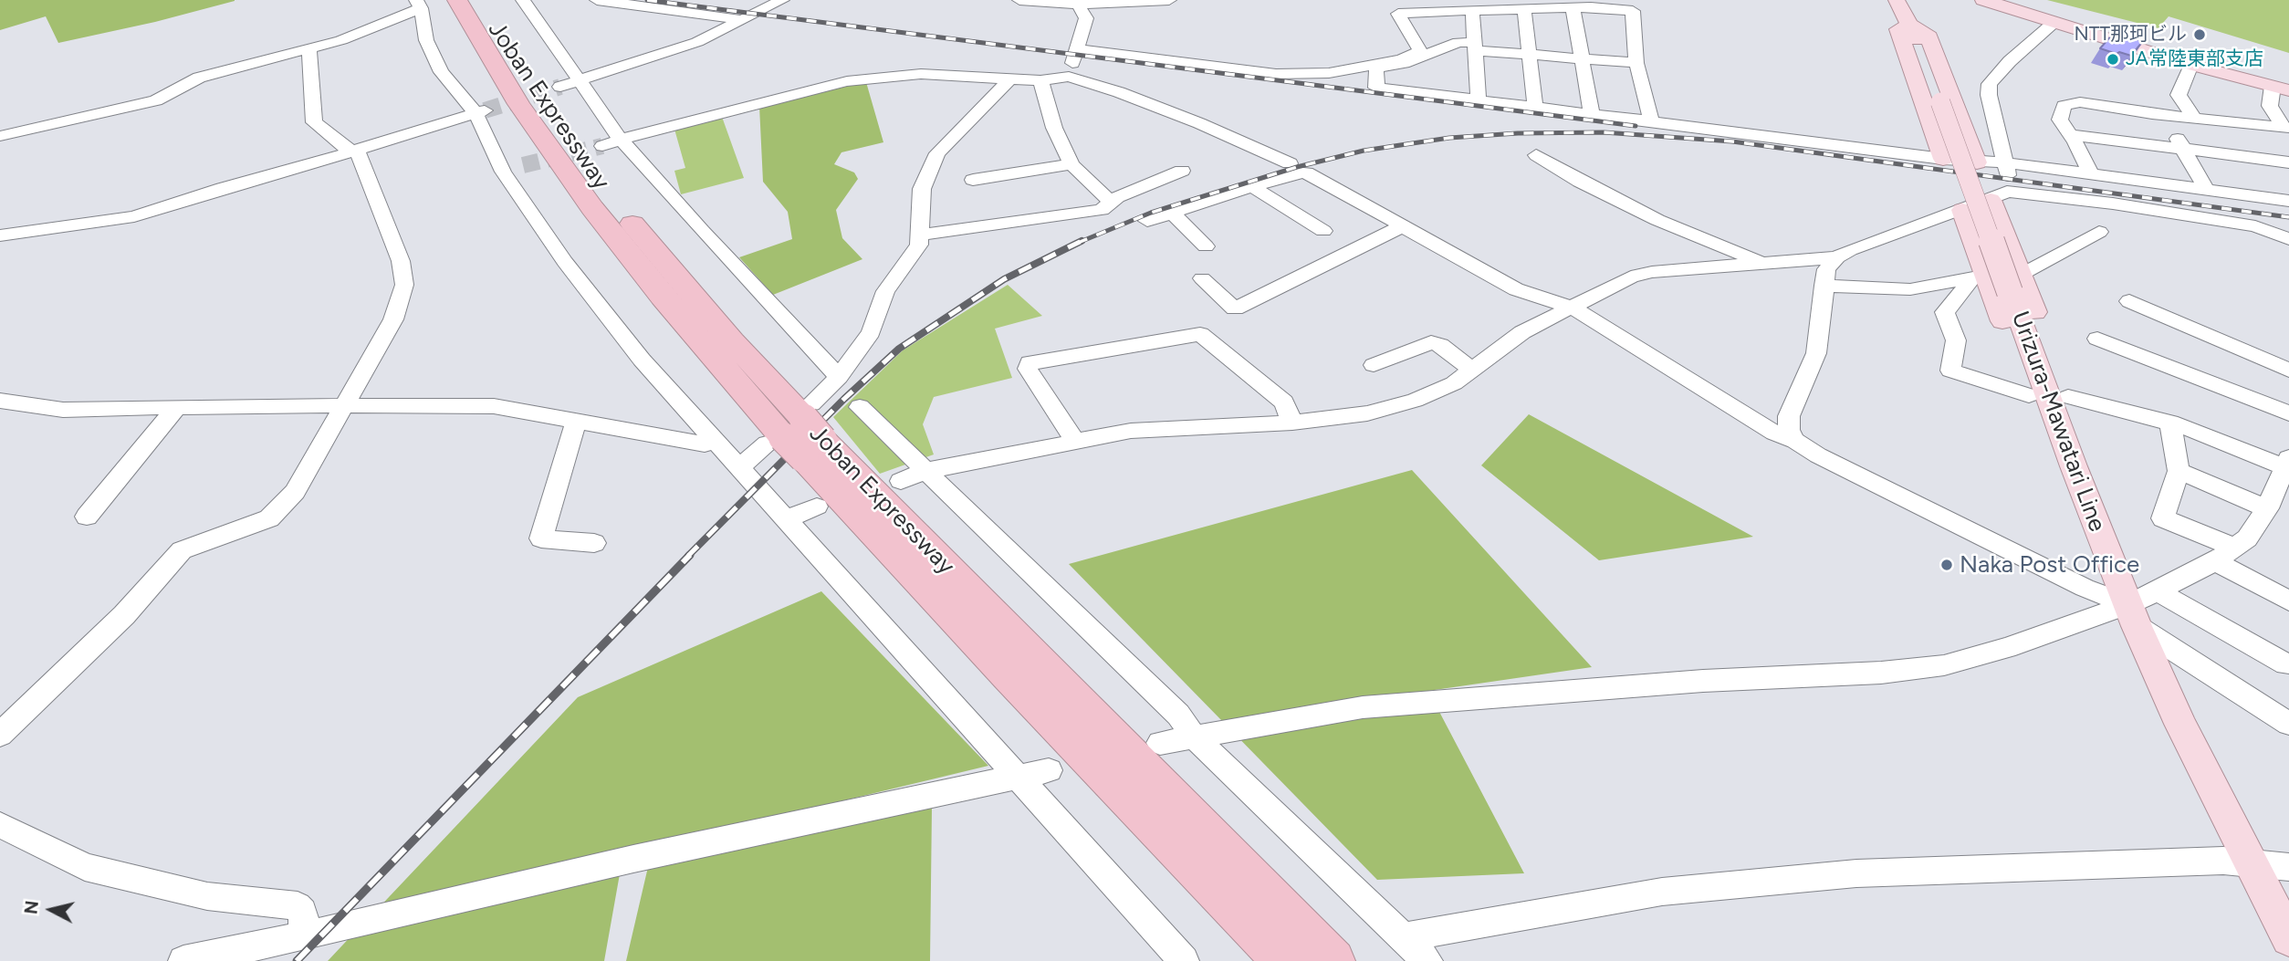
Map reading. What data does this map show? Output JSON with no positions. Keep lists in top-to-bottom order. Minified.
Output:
{"streets":{"highway":["Joban Expressway"],"main road":["Urizura-Mawatari Line"]},"places":["NTT那珂ビル","JA常陸東部支店","Naka Post Office"],"north":"left"}
